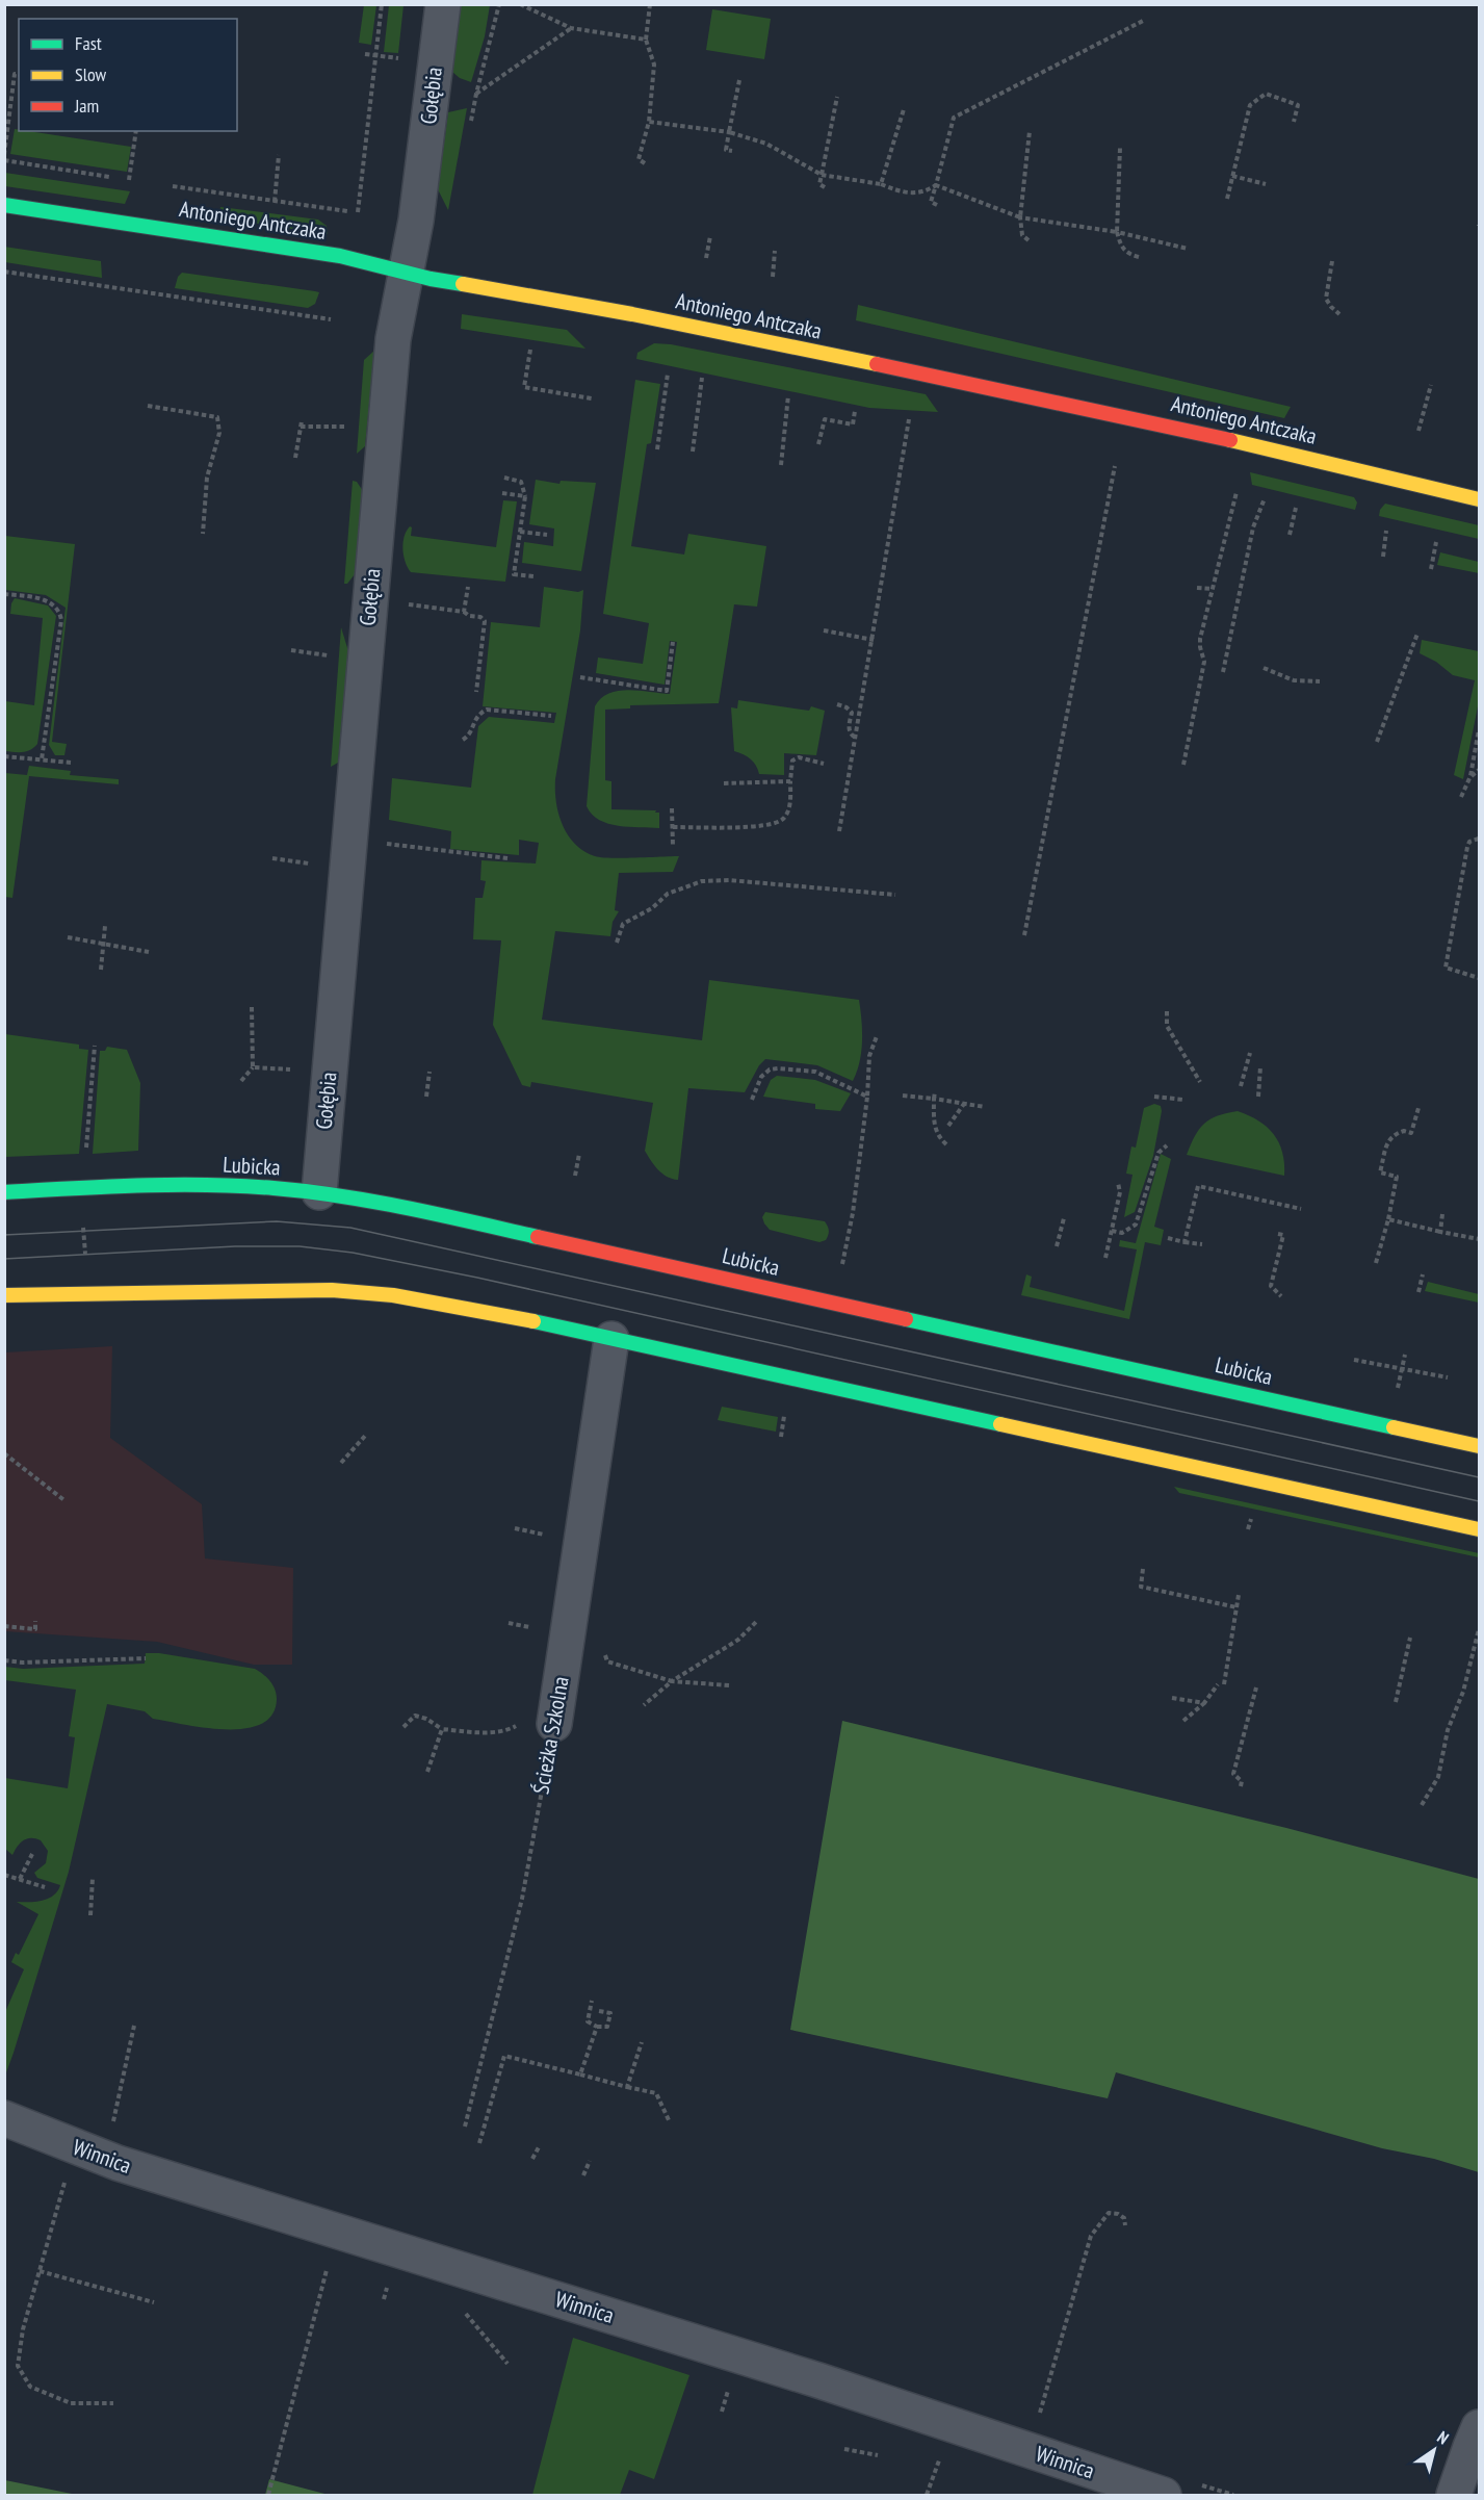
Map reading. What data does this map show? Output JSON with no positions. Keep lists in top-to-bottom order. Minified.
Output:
{"streets":{"main road":["Antoniego Antczaka","Lubicka"],"street":["Gołębia","Ścieżka Szkolna","Winnica"]},"crossings":[["Gołębia","Antoniego Antczaka"],["Gołębia","Lubicka"]],"legend":["Fast","Slow","Jam"],"north":"top right"}
